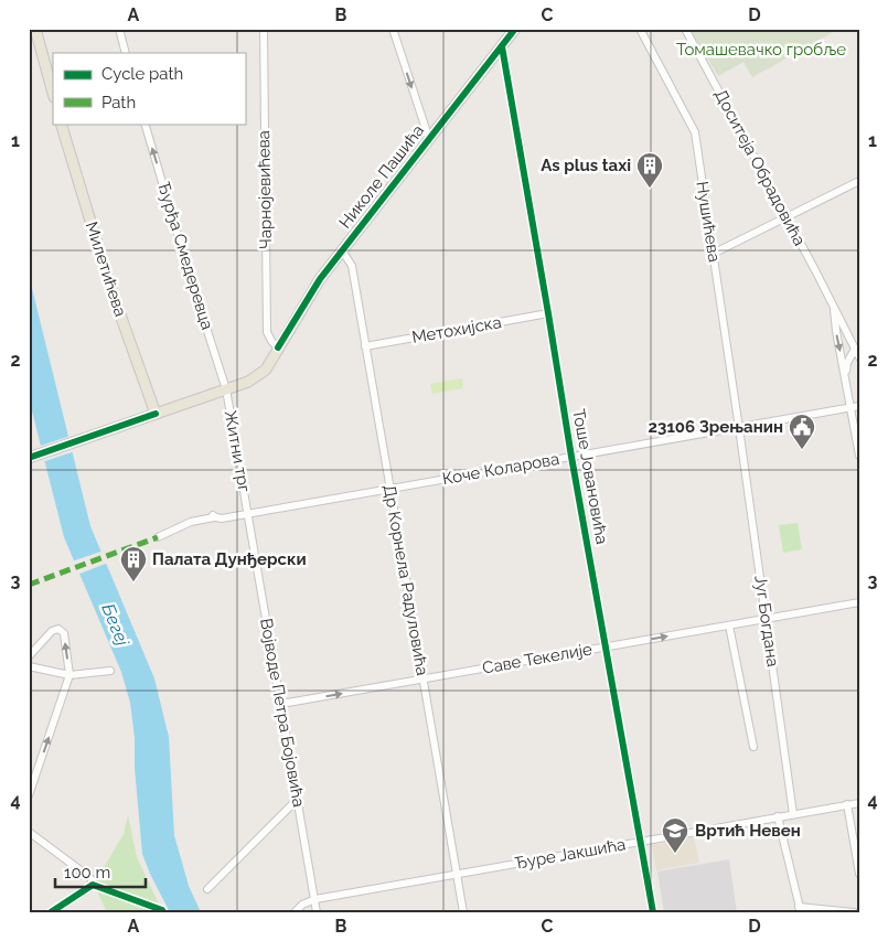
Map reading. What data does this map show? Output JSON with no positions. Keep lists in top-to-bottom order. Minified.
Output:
{"streets":{"main road":["Николе Пашића","Милетићева"],"street":["Доситеја Обрадовића","Чарнојевићева","Нушићева","Ђурђа Смедеревца","Метохијска","Житни трг","Коче Коларова","Тоше Јовановића","Др Корнела Радуловића","Југ Богдана","Саве Текелије","Војводе Петра Бојовића","Ђуре Јакшића"]},"crossings":[["Николе Пашића","Чарнојевићева"],["Николе Пашића","Ђурђа Смедеревца"],["Николе Пашића","Милетићева"],["Николе Пашића","Житни трг"],["Николе Пашића","Тоше Јовановића"],["Николе Пашића","Др Корнела Радуловића"],["Нушићева","Коче Коларова"],["Нушићева","Југ Богдана"],["Ђурђа Смедеревца","Житни трг"],["Метохијска","Тоше Јовановића"],["Метохијска","Др Корнела Радуловића"],["Житни трг","Коче Коларова"],["Житни трг","Војводе Петра Бојовића"],["Коче Коларова","Тоше Јовановића"],["Коче Коларова","Др Корнела Радуловића"],["Коче Коларова","Југ Богдана"],["Коче Коларова","Војводе Петра Бојовића"],["Тоше Јовановића","Саве Текелије"],["Тоше Јовановића","Ђуре Јакшића"],["Др Корнела Радуловића","Саве Текелије"],["Др Корнела Радуловића","Ђуре Јакшића"],["Југ Богдана","Саве Текелије"],["Југ Богдана","Ђуре Јакшића"],["Саве Текелије","Војводе Петра Бојовића"],["Војводе Петра Бојовића","Ђуре Јакшића"]],"one_way":["Ђурђа Смедеревца","Саве Текелије"],"water":["Бегеј"],"parks":["Томашевачко гробље"],"places":{"building":["As plus taxi","Палата Дунђерски"],"public building":["23106 Зрењанин"],"school or university":["Вртић Невен"]},"legend":["Cycle path","Path"],"scale_bar":"100 m","grid":{"columns":["A","B","C","D"],"rows":["1","2","3","4"]}}
